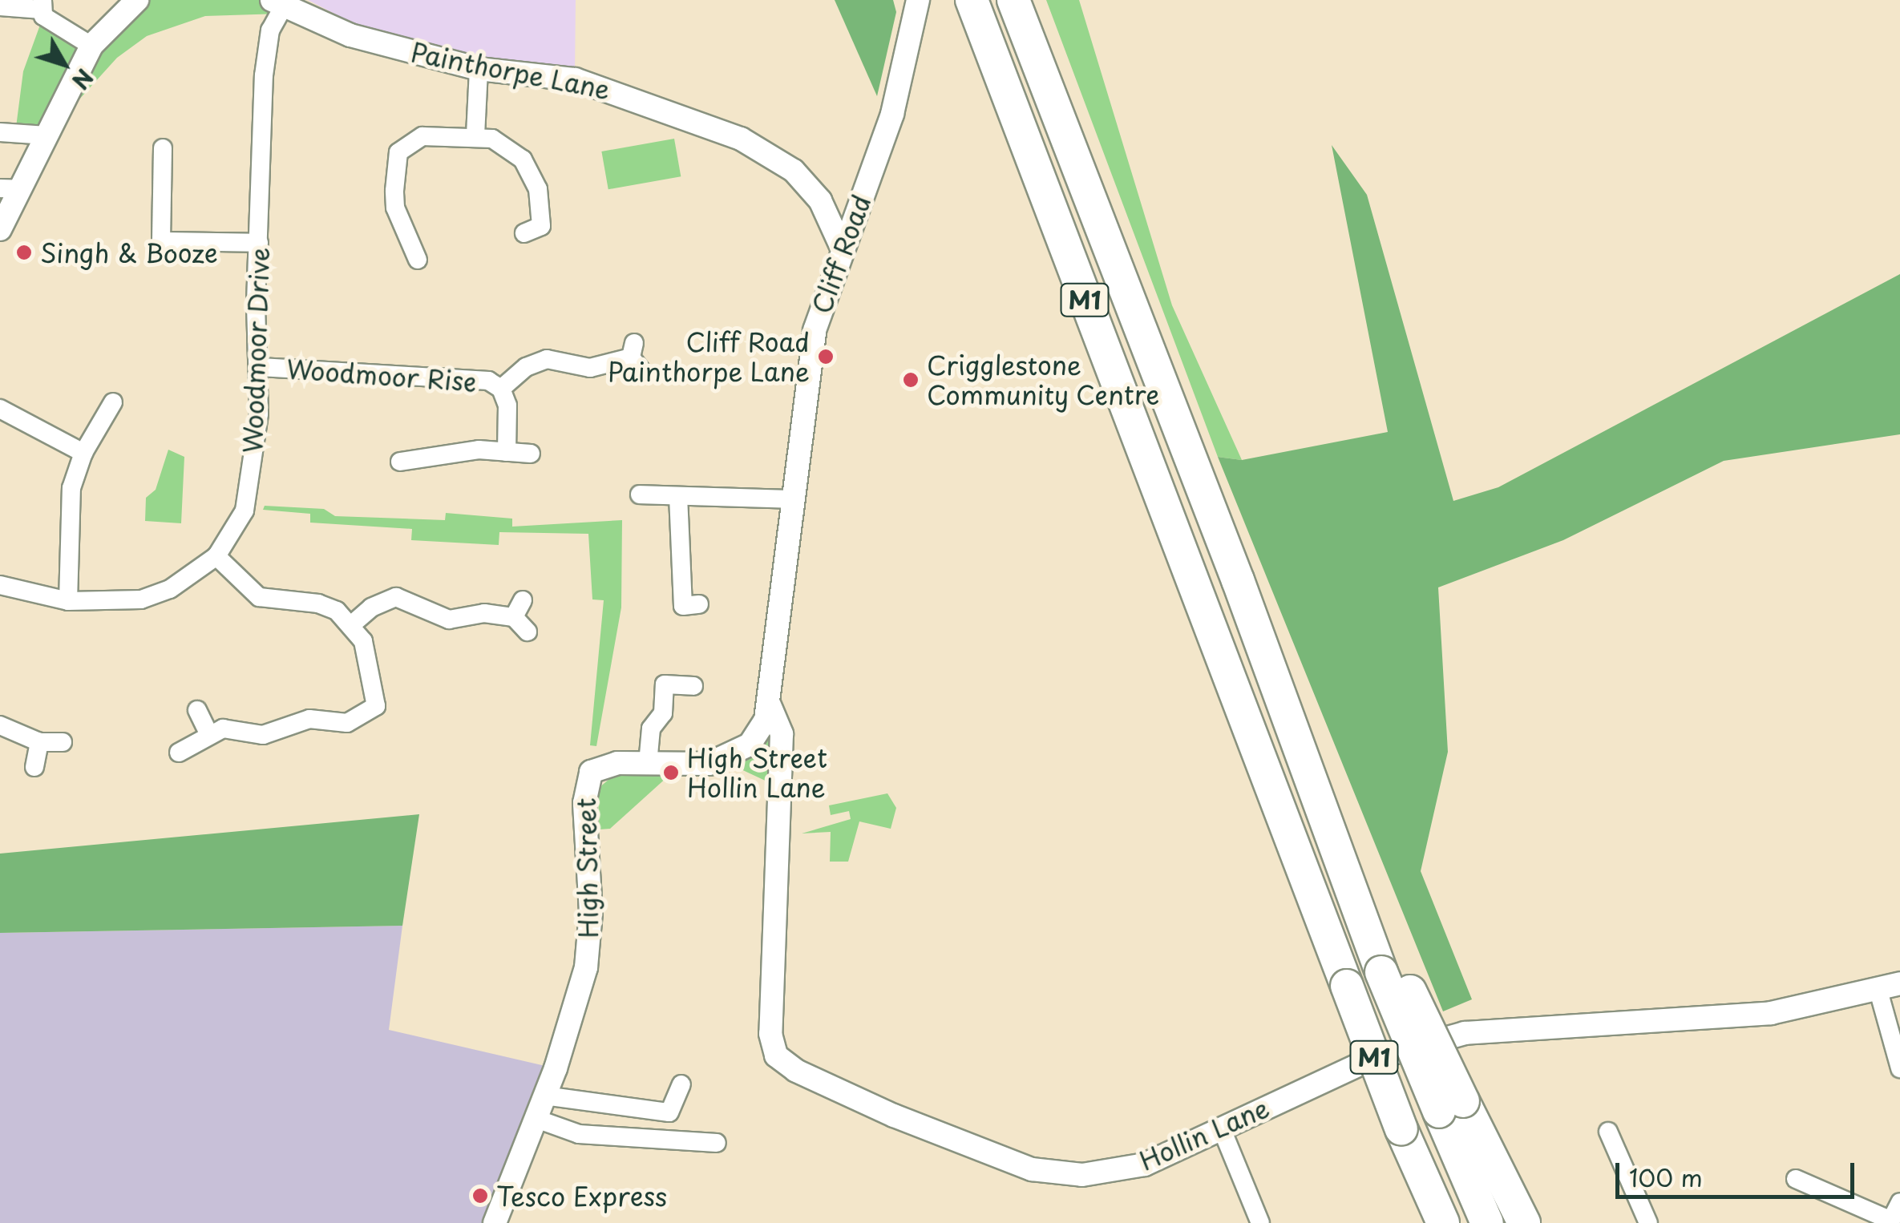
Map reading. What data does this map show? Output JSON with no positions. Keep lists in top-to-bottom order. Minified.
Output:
{"streets":{"highway":["M1"],"street":["Painthorpe Lane","Cliff Road","Woodmoor Drive","Woodmoor Rise","High Street","Hollin Lane"]},"crossings":[["Painthorpe Lane","Cliff Road"],["Painthorpe Lane","Woodmoor Drive"],["Cliff Road","High Street"],["Cliff Road","Hollin Lane"],["Woodmoor Drive","Woodmoor Rise"],["High Street","Hollin Lane"]],"places":["Singh & Booze","Cliff Road Painthorpe Lane","Crigglestone Community Centre","High Street Hollin Lane","Tesco Express"],"scale_bar":"100 m","north":"bottom right"}
